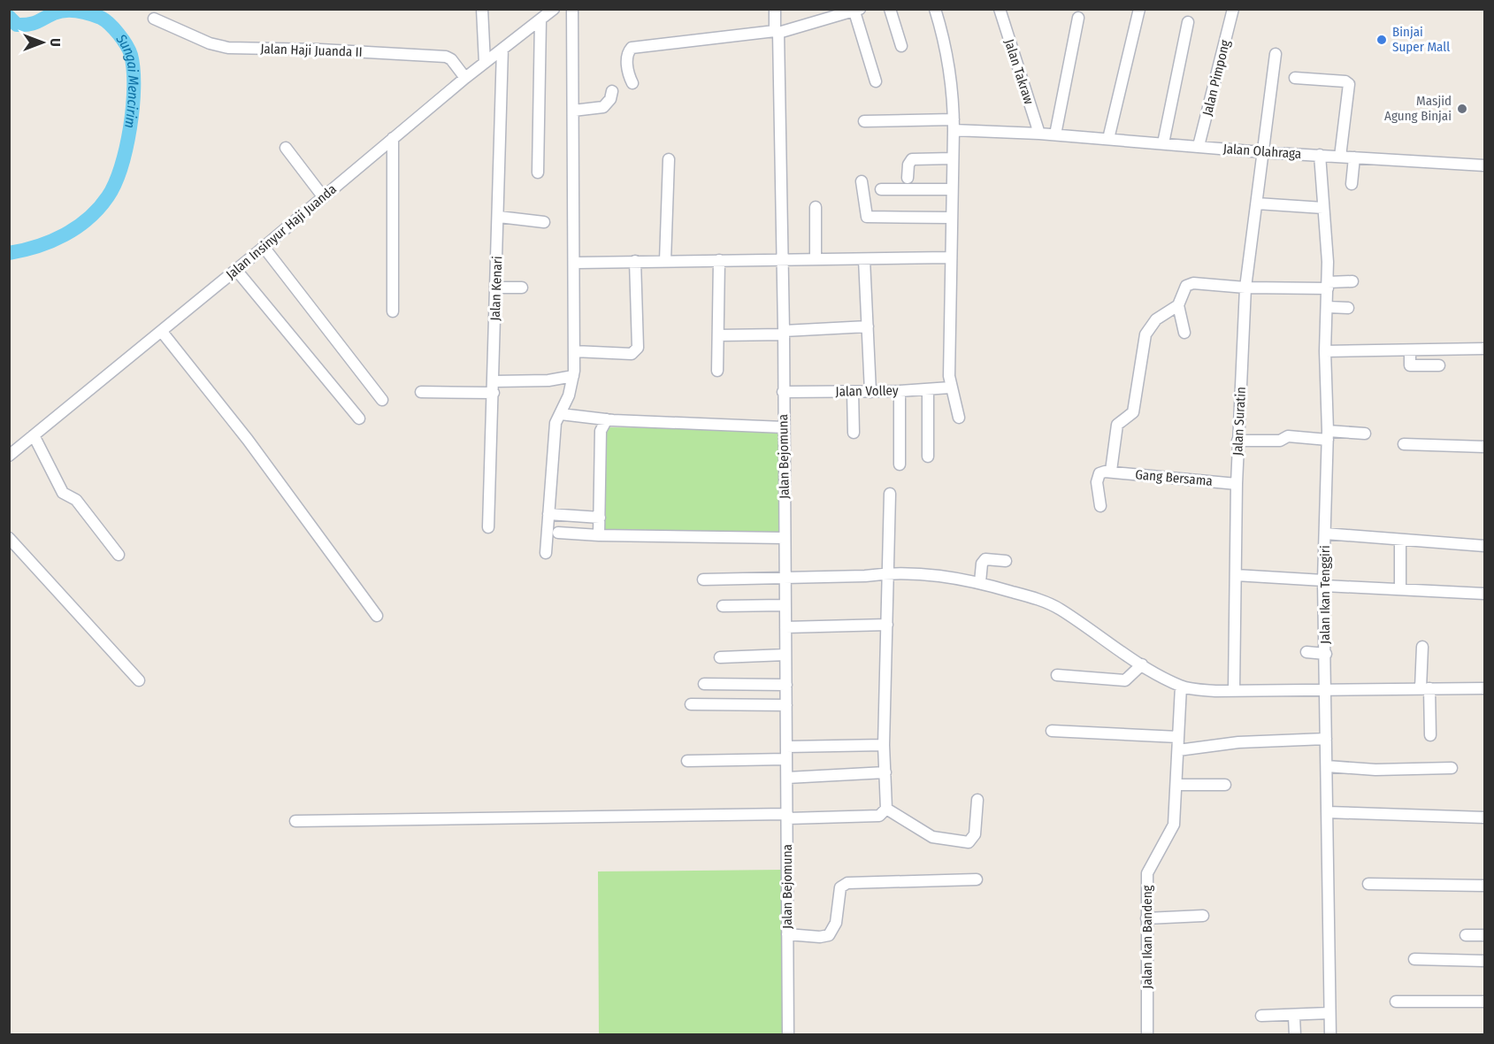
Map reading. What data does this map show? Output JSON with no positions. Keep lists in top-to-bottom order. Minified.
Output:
{"streets":{"street":["Jalan Haji Juanda II","Jalan Takraw","Jalan Pimpong","Jalan Olahraga","Jalan Insinyur Haji Juanda","Jalan Kenari","Jalan Volley","Jalan Suratin","Jalan Bejomuna","Gang Bersama","Jalan Ikan Tenggiri","Jalan Ikan Bandeng"]},"crossings":[["Jalan Haji Juanda II","Jalan Insinyur Haji Juanda"],["Jalan Takraw","Jalan Olahraga"],["Jalan Pimpong","Jalan Olahraga"],["Jalan Olahraga","Jalan Suratin"],["Jalan Olahraga","Jalan Ikan Tenggiri"],["Jalan Insinyur Haji Juanda","Jalan Kenari"],["Jalan Volley","Jalan Bejomuna"],["Jalan Suratin","Gang Bersama"]],"water":["Sungai Mencirim"],"places":["Binjai Super Mall","Masjid Agung Binjai"],"north":"right"}
